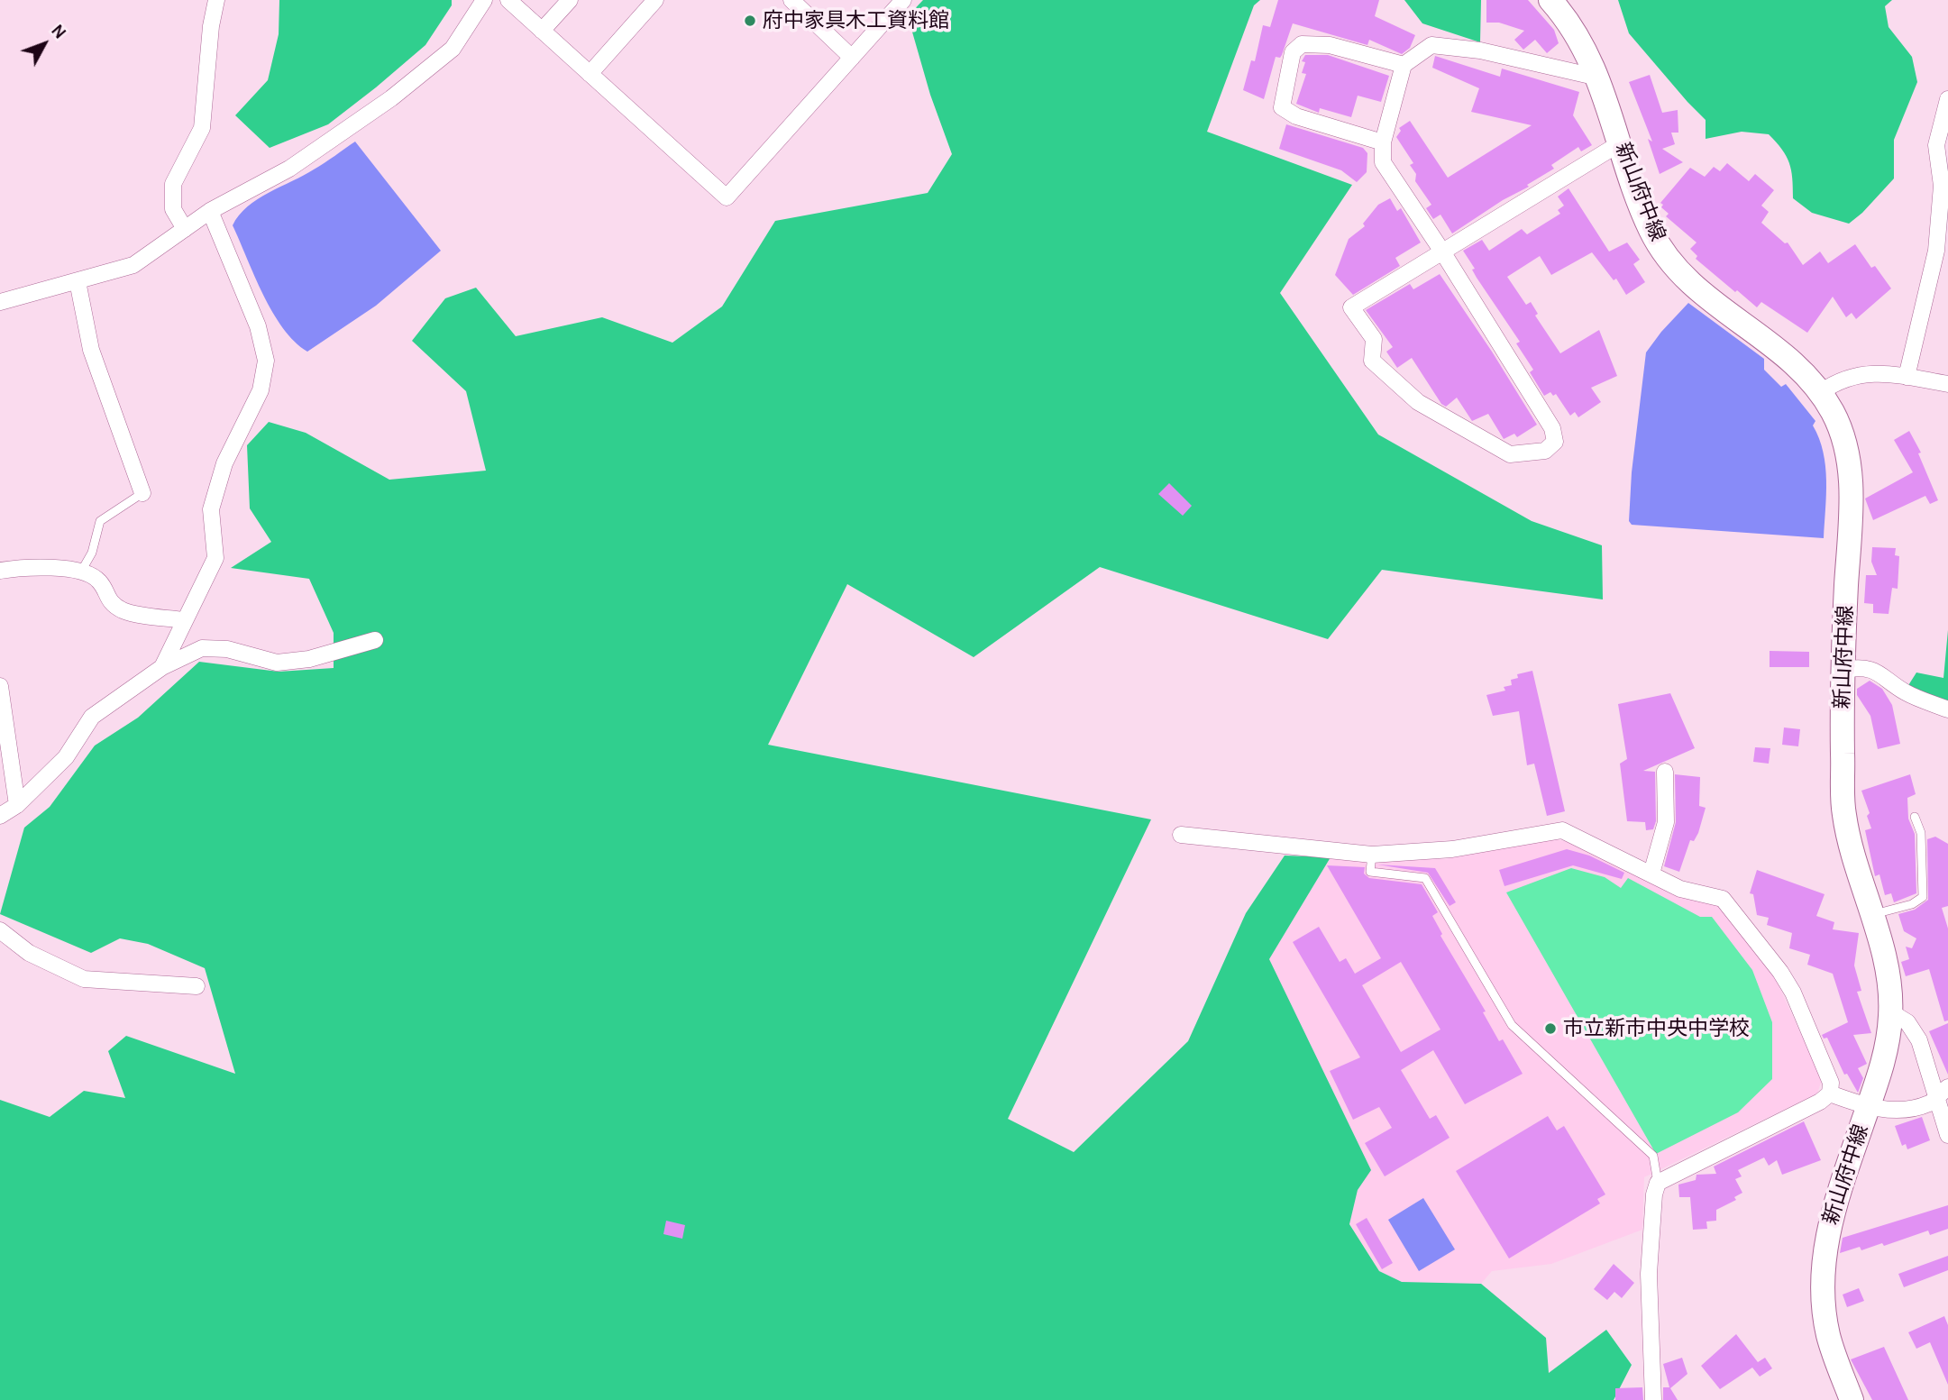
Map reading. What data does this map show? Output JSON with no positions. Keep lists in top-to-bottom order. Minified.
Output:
{"streets":{"main road":["新山府中線"]},"places":["府中家具木工資料館","市立新市中央中学校"],"north":"top right"}
